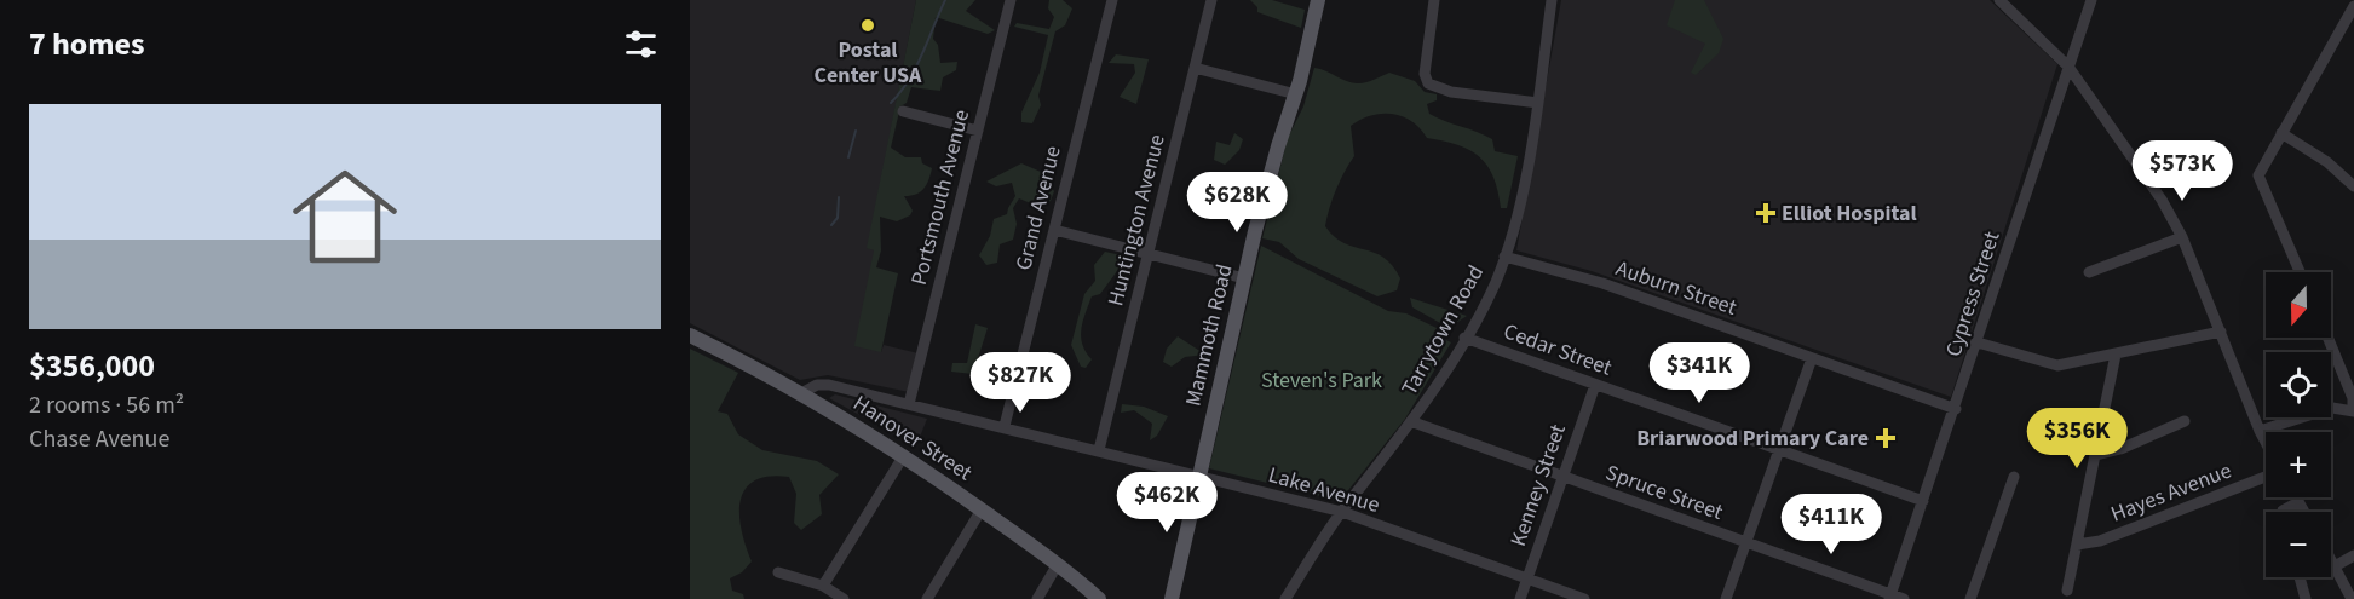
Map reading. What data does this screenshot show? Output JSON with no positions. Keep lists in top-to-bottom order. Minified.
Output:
{"streets":{"main road":["Mammoth Road","Hanover Street"],"street":["Portsmouth Avenue","Grand Avenue","Huntington Avenue","Auburn Street","Cypress Street","Tarrytown Road","Cedar Street","Kenney Street","Lake Avenue","Spruce Street","Hayes Avenue"]},"crossings":[["Portsmouth Avenue","Lake Avenue"],["Grand Avenue","Lake Avenue"],["Huntington Avenue","Lake Avenue"],["Auburn Street","Cypress Street"],["Auburn Street","Tarrytown Road"],["Cypress Street","Cedar Street"],["Cypress Street","Spruce Street"],["Tarrytown Road","Cedar Street"],["Tarrytown Road","Lake Avenue"],["Tarrytown Road","Spruce Street"],["Mammoth Road","Lake Avenue"],["Cedar Street","Kenney Street"],["Hanover Street","Lake Avenue"],["Kenney Street","Lake Avenue"],["Kenney Street","Spruce Street"]],"parks":["Steven's Park"],"places":{"other":["Postal Center USA"],"health":["Elliot Hospital","Briarwood Primary Care"]},"north":"bottom","page":{"heading":"7 homes","list":[{"name":"$356,000","note":"2 rooms · 56 m² · Chase Avenue"}],"price":["$573K","$628K","$341K","$827K","$356K","$462K","$411K"],"map_buttons":["+","−"]}}
